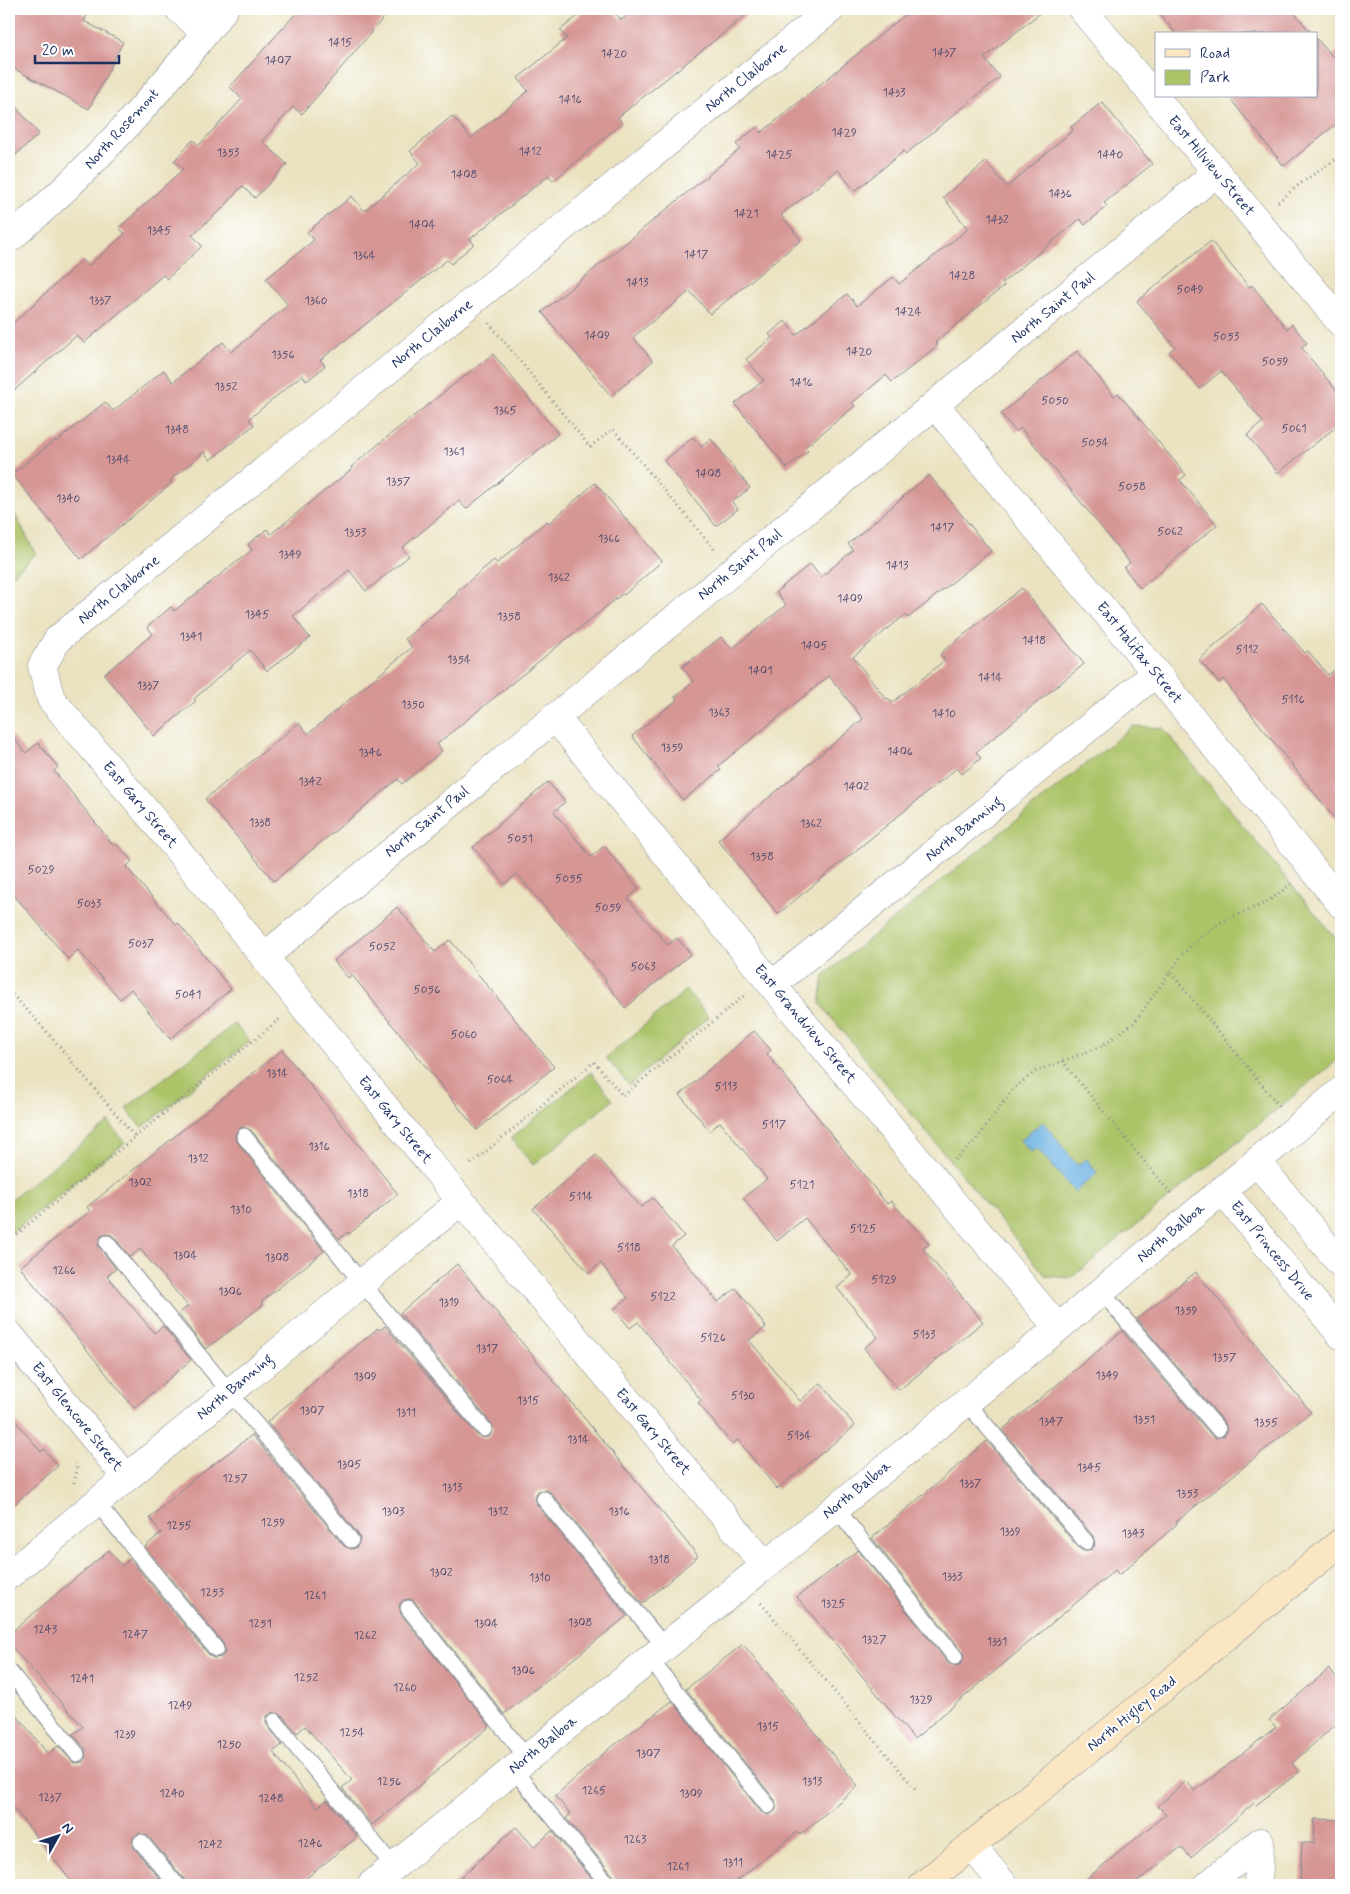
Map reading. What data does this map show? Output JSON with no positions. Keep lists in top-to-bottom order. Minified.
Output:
{"streets":{"main road":["North Higley Road"],"street":["North Claiborne","North Rosemont","East Hillview Street","North Saint Paul","East Halifax Street","East Gary Street","North Banning","East Grandview Street","North Balboa","East Princess Drive","East Glencove Street"]},"crossings":[["North Claiborne","East Gary Street"],["East Hillview Street","North Saint Paul"],["North Saint Paul","East Halifax Street"],["North Saint Paul","East Gary Street"],["North Saint Paul","East Grandview Street"],["East Halifax Street","North Banning"],["East Gary Street","North Banning"],["East Gary Street","North Balboa"],["North Banning","East Grandview Street"],["North Banning","East Glencove Street"],["East Grandview Street","North Balboa"],["North Balboa","East Princess Drive"]],"house_numbers":["1415","1437","1420","1407","1433","1416","1429","1412","1353","1425","1440","1408","1436","1421","1432","1404","1345","1417","1364","1428","1413","5049","1337","1360","1424","1409","5053","1420","1356","5059","1416","1352","5050","1365","5061","1348","5054","1361","1344","1408","1357","5058","1340","1417","5062","1353","1366","1349","1413","1362","1409","1345","1358","1341","1418","1405","5112","1354","1401","1414","1337","5116","1350","1363","1410","1359","1406","1346","1342","1402","1338","1362","5051","1358","5029","5055","5033","5059","5037","5052","5063","5056","5041","5060","1314","5064","5113","5117","1316","1312","1302","5121","1318","5114","1310","5125","5118","1304","1308","1266","5129","1306","5122","1319","1359","5133","5126","1317","1357","1349","1309","5130","1315","1307","1311","1351","1347","1355","5134","1314","1305","1345","1257","1337","1313","1353","1303","1312","1316","1259","1255","1339","1343","1318","1302","1333","1310","1253","1261","1325","1308","1251","1304","1243","1247","1262","1327","1331","1306","1252","1241","1260","1329","1249","1315","1254","1239","1250","1307","1256","1313","1265","1240","1309","1237","1248","1263","1246","1242","1311","1261"],"legend":["Road","Park"],"scale_bar":"20 m","north":"top right"}
